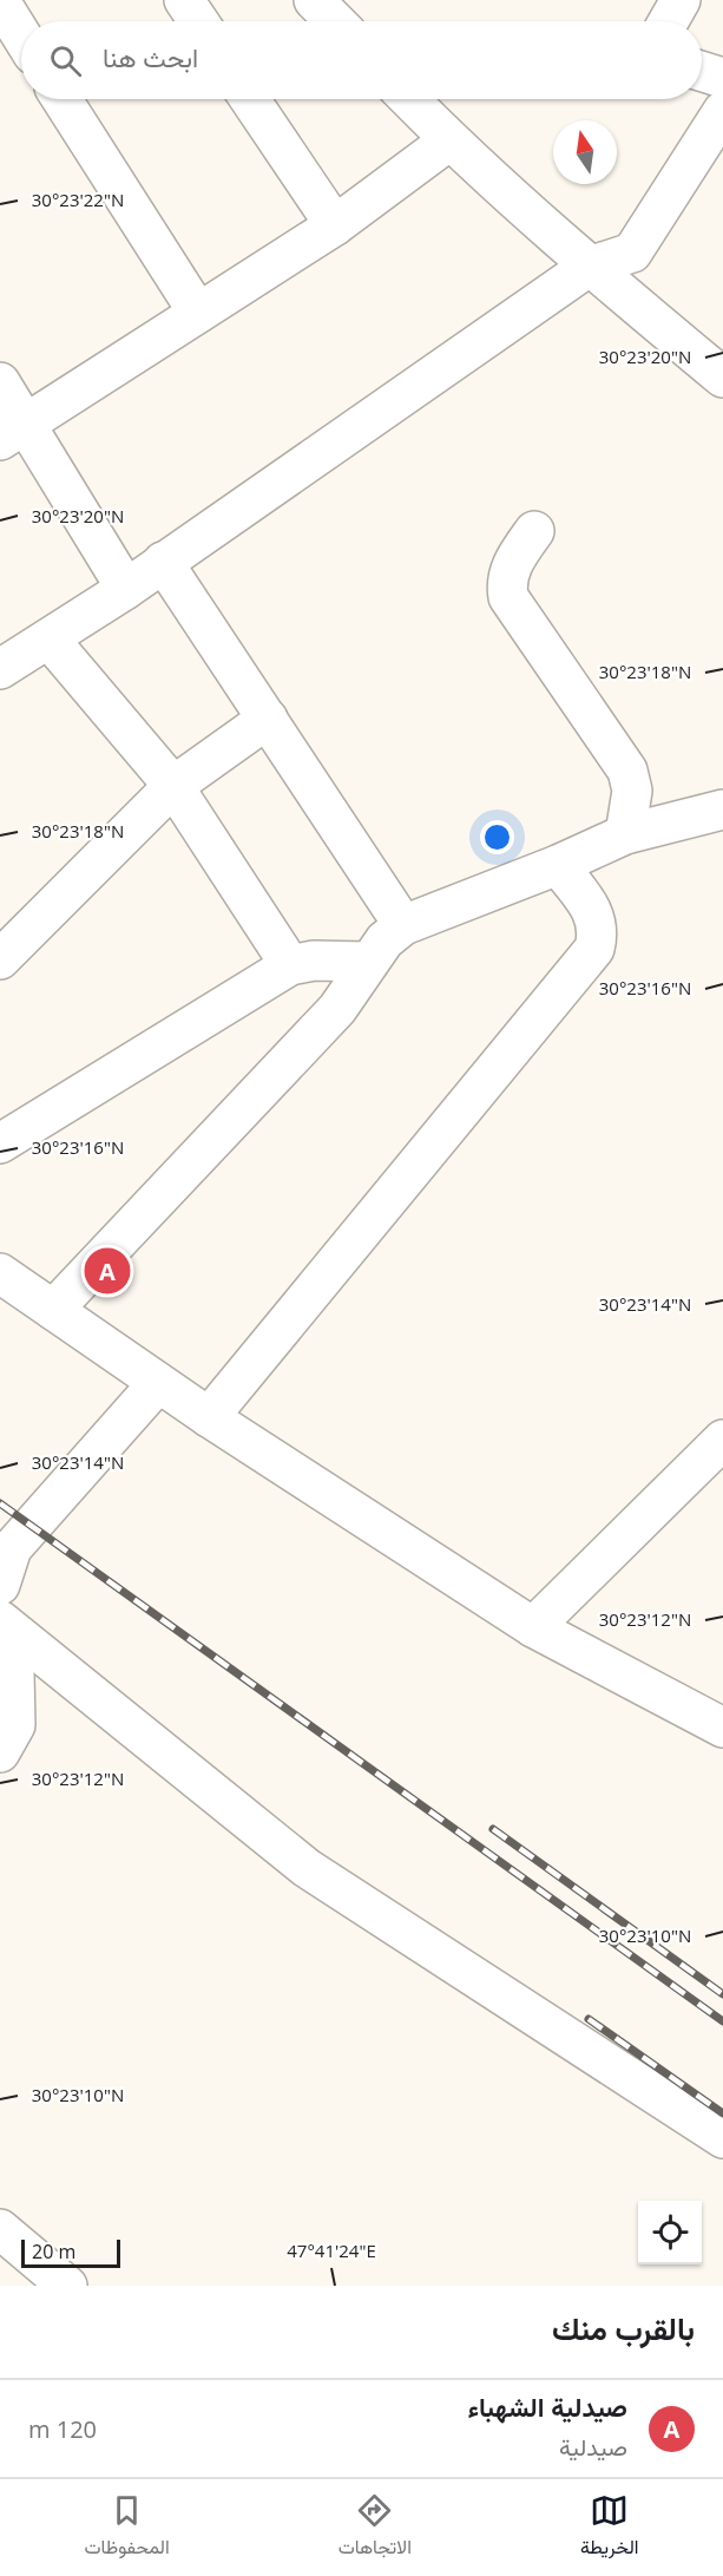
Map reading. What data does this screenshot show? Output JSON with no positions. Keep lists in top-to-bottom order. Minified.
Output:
{"scale_bar":"20 m","north":"top","page":{"search":"ابحث هنا","pins":"A","scale":"20 m","heading":"بالقرب منك","list":[{"mark":"A","name":"صيدلية الشهباء","note":"صيدلية","value":"120 m"}],"nav":["الخريطة","الاتجاهات","المحفوظات"]},"coordinates":["30°23'22\"N","30°23'20\"N","30°23'18\"N","30°23'16\"N","30°23'14\"N","30°23'12\"N","30°23'10\"N","47°41'24\"E"]}
